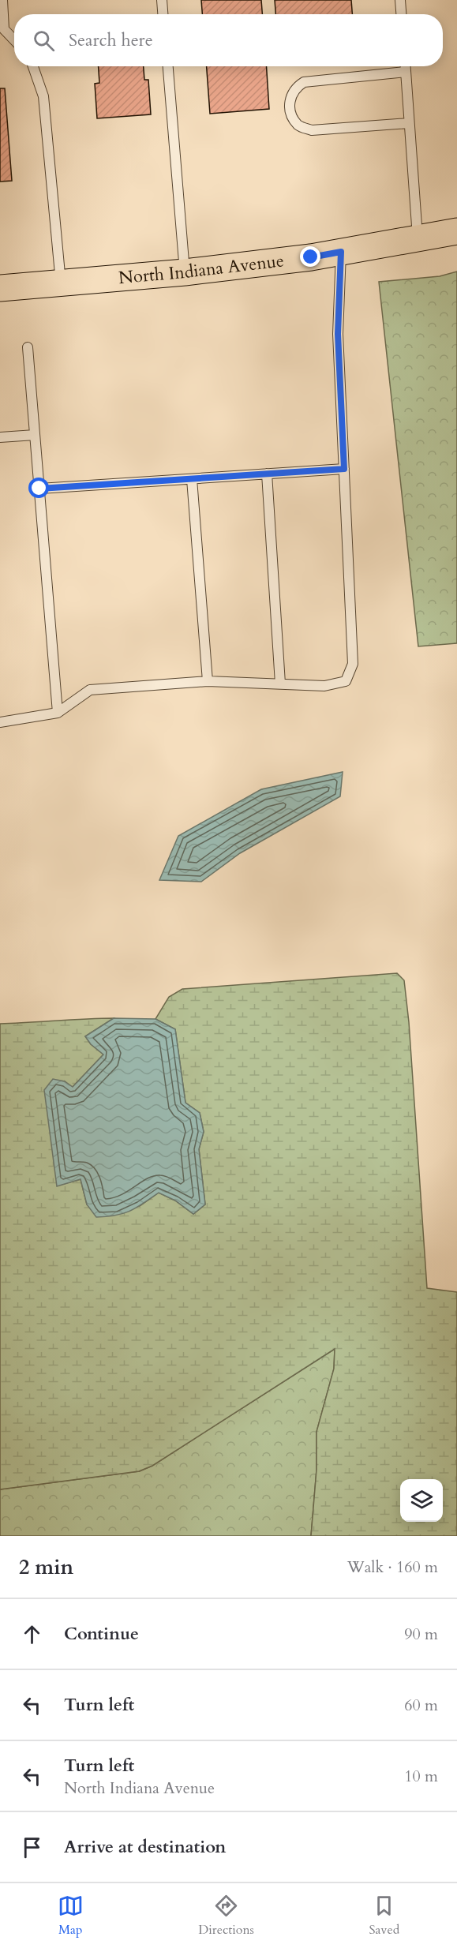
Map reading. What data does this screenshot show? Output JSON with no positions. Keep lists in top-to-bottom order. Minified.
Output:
{"streets":{"main road":["North Indiana Avenue"]},"page":{"search":"Search here","heading":["2 min","Walk · 160 m"],"list":[["Continue","90 m"],["Turn left","60 m"],["Turn left","North Indiana Avenue","10 m"],"Arrive at destination"],"nav":["Map","Directions","Saved"]}}
